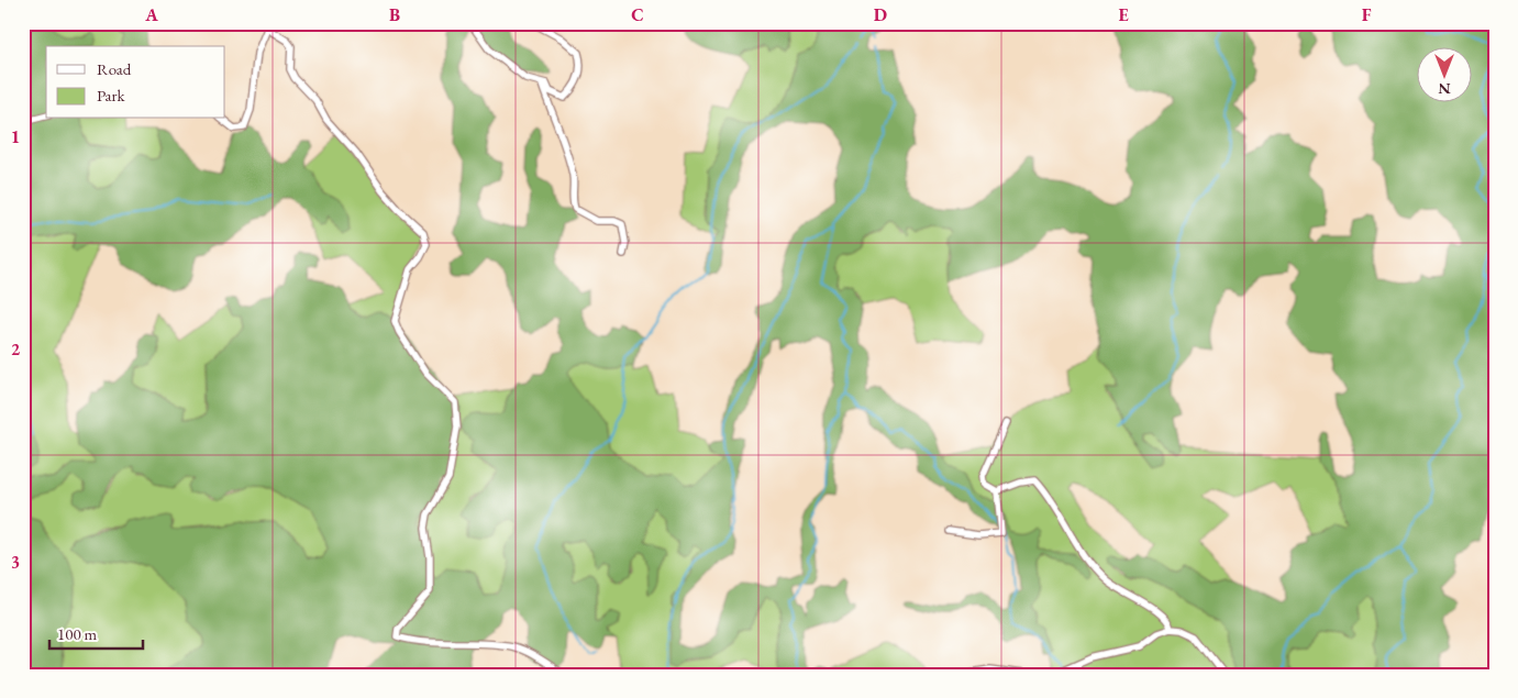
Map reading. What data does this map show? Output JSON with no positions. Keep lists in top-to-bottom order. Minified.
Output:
{"legend":["Road","Park"],"scale_bar":"100 m","north":"bottom","grid":{"columns":["A","B","C","D","E","F"],"rows":["1","2","3"]}}
